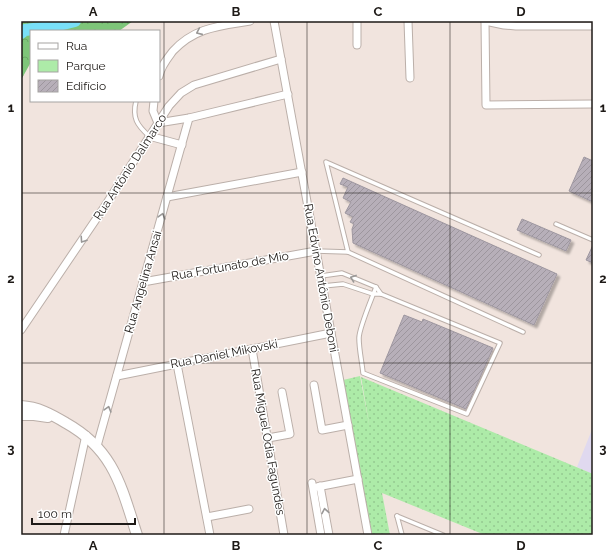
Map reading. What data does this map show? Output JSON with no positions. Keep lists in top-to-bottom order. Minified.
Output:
{"streets":{"street":["Rua Antônio Dalmarco","Rua Fortunato de Mio","Rua Edvino Antônio Deboni","Rua Angelina Ansai","Rua Daniel Mikovski","Rua Miguel Odia Fagundes"]},"crossings":[["Rua Antônio Dalmarco","Rua Edvino Antônio Deboni"],["Rua Fortunato de Mio","Rua Edvino Antônio Deboni"],["Rua Fortunato de Mio","Rua Angelina Ansai"],["Rua Edvino Antônio Deboni","Rua Daniel Mikovski"],["Rua Angelina Ansai","Rua Daniel Mikovski"],["Rua Daniel Mikovski","Rua Miguel Odia Fagundes"]],"one_way":["Rua Antônio Dalmarco","Rua Angelina Ansai"],"legend":["Rua","Parque","Edifício"],"scale_bar":"100 m","grid":{"columns":["A","B","C","D"],"rows":["1","2","3"]}}
